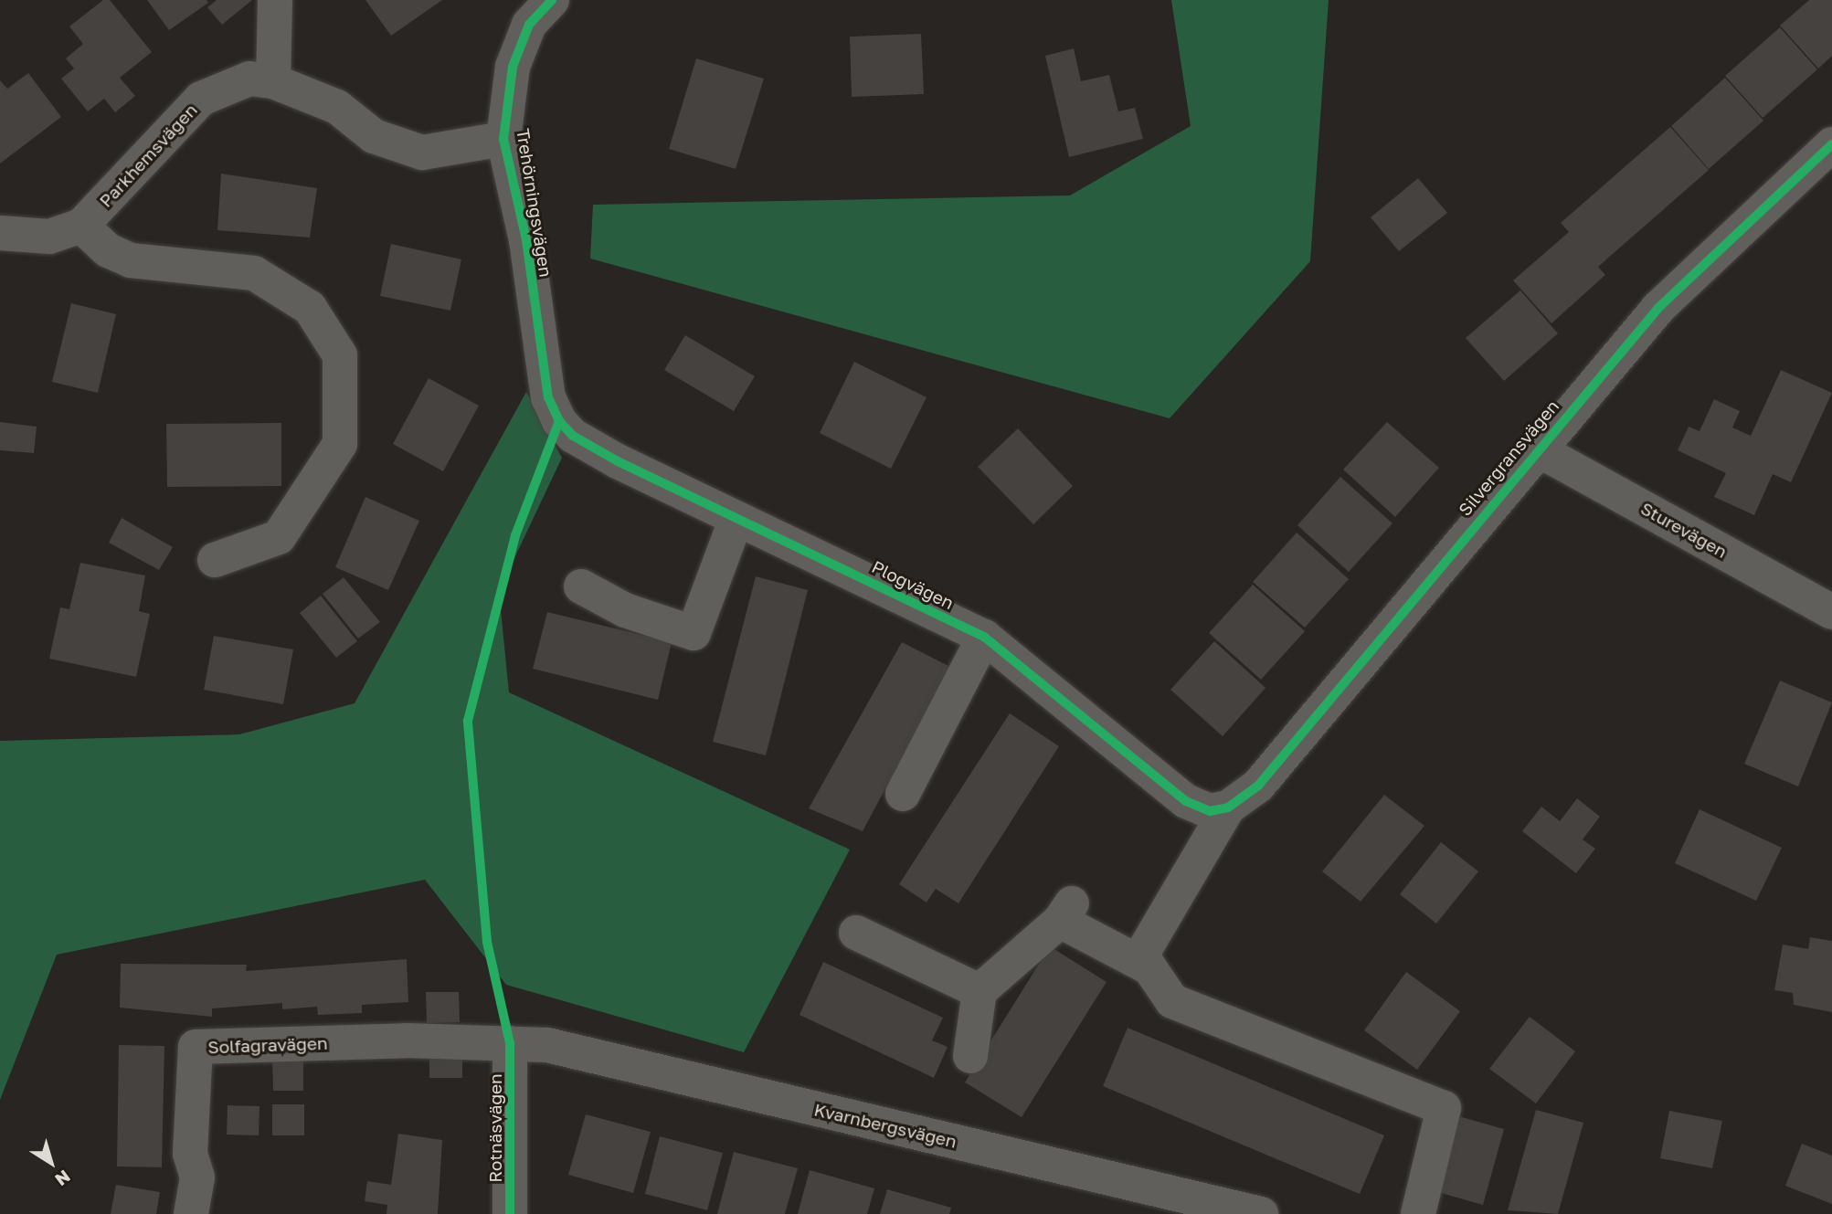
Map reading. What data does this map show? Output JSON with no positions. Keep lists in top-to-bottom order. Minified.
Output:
{"streets":{"street":["Parkhemsvägen","Trehörningsvägen","Silvergransvägen","Sturevägen","Plogvägen","Solfagravägen","Kvarnbergsvägen","Rotnäsvägen"]},"crossings":[["Parkhemsvägen","Trehörningsvägen"],["Trehörningsvägen","Plogvägen"],["Silvergransvägen","Sturevägen"],["Silvergransvägen","Plogvägen"],["Solfagravägen","Kvarnbergsvägen"],["Solfagravägen","Rotnäsvägen"],["Kvarnbergsvägen","Rotnäsvägen"]],"north":"bottom right"}
